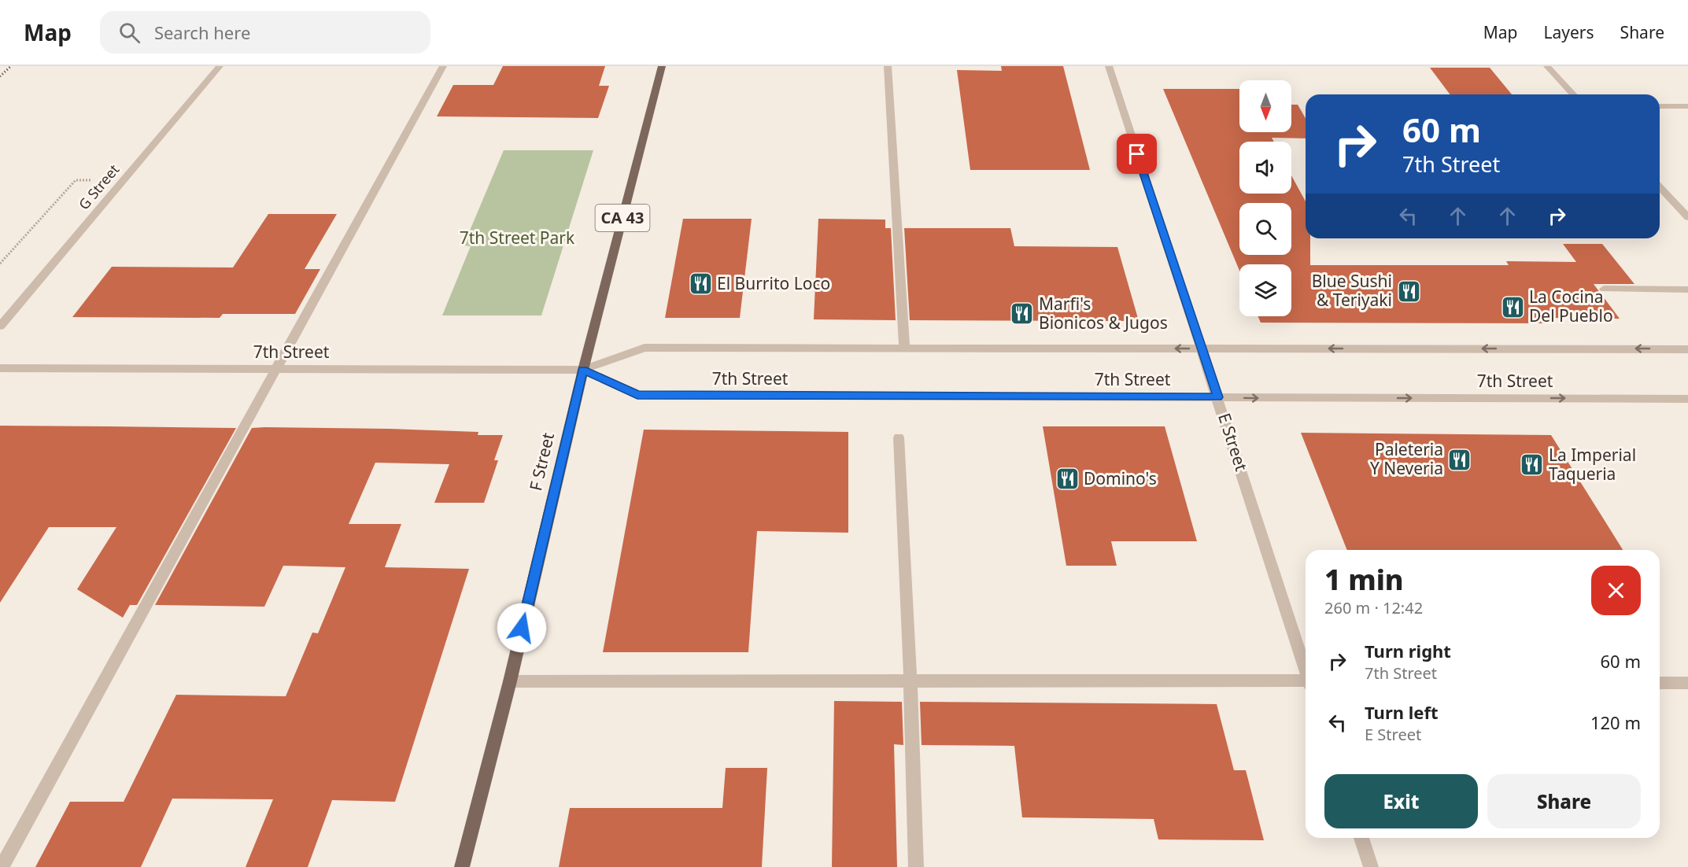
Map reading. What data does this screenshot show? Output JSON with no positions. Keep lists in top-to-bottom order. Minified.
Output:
{"streets":{"main road":["CA 43","F Street"],"street":["G Street","7th Street","E Street"]},"crossings":[["7th Street","E Street"],["7th Street","F Street"]],"parks":["7th Street Park"],"places":{"restaurant":["El Burrito Loco","Blue Sushi & Teriyaki","La Cocina Del Pueblo","Marfi's Bionicos & Jugos","Paleteria Y Neveria","La Imperial Taqueria","Domino's"]},"north":"bottom","page":{"header":"Map","search":"Search here","nav":["Map","Layers","Share"],"turn":["60 m","7th Street"],"heading":["1 min","260 m · 12:42"],"list":[{"name":"Turn right","note":"7th Street","value":"60 m"},{"name":"Turn left","note":"E Street","value":"120 m"}],"buttons":["Exit","Share"]}}
